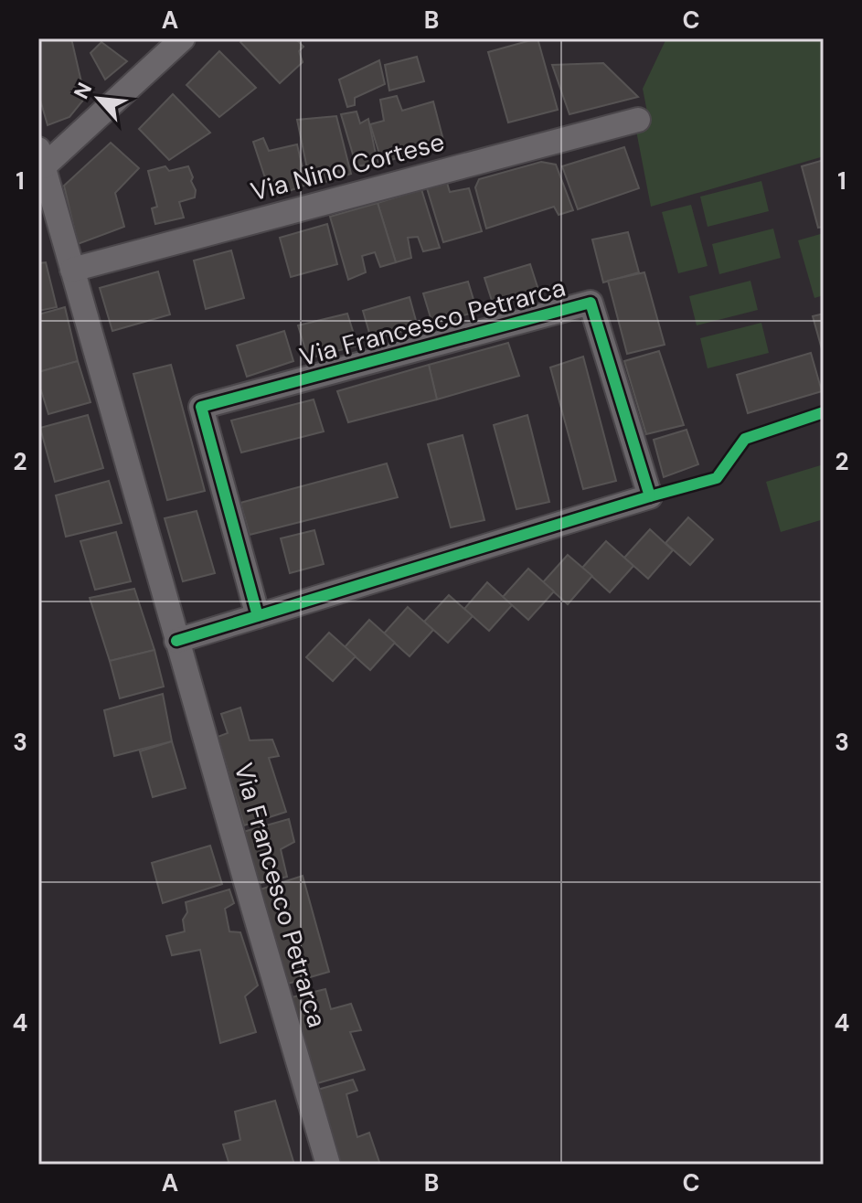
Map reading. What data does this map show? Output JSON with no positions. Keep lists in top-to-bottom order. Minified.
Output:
{"streets":{"street":["Via Nino Cortese","Via Francesco Petrarca"]},"crossings":[["Via Nino Cortese","Via Francesco Petrarca"]],"north":"top left","grid":{"columns":["A","B","C"],"rows":["1","2","3","4"]}}
